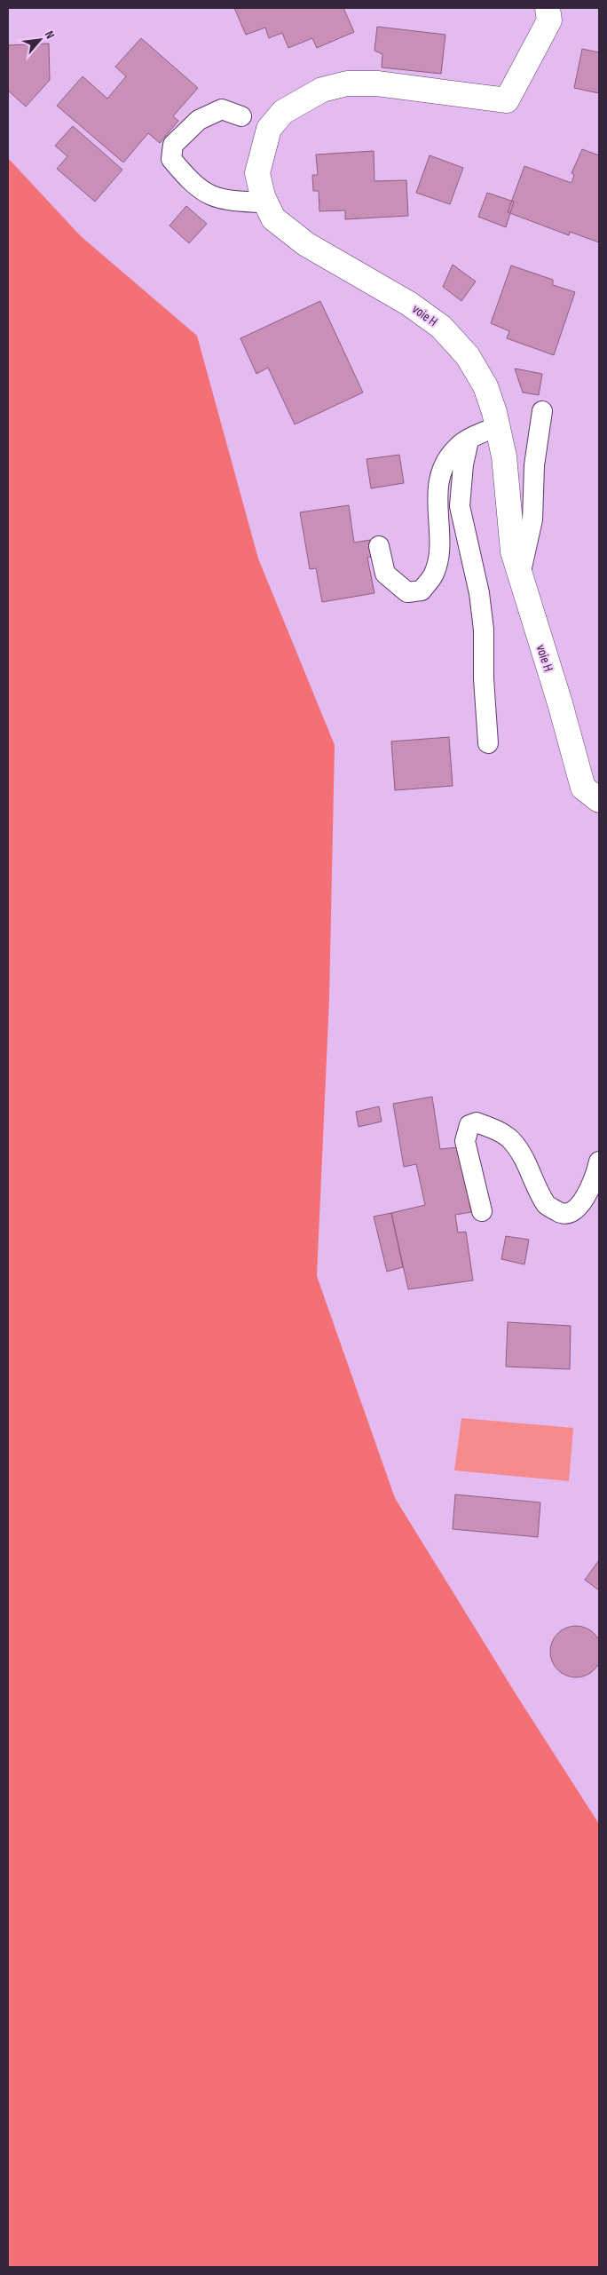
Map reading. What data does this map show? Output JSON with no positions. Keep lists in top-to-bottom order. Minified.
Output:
{"streets":{"street":["voie H"]},"north":"top right"}
